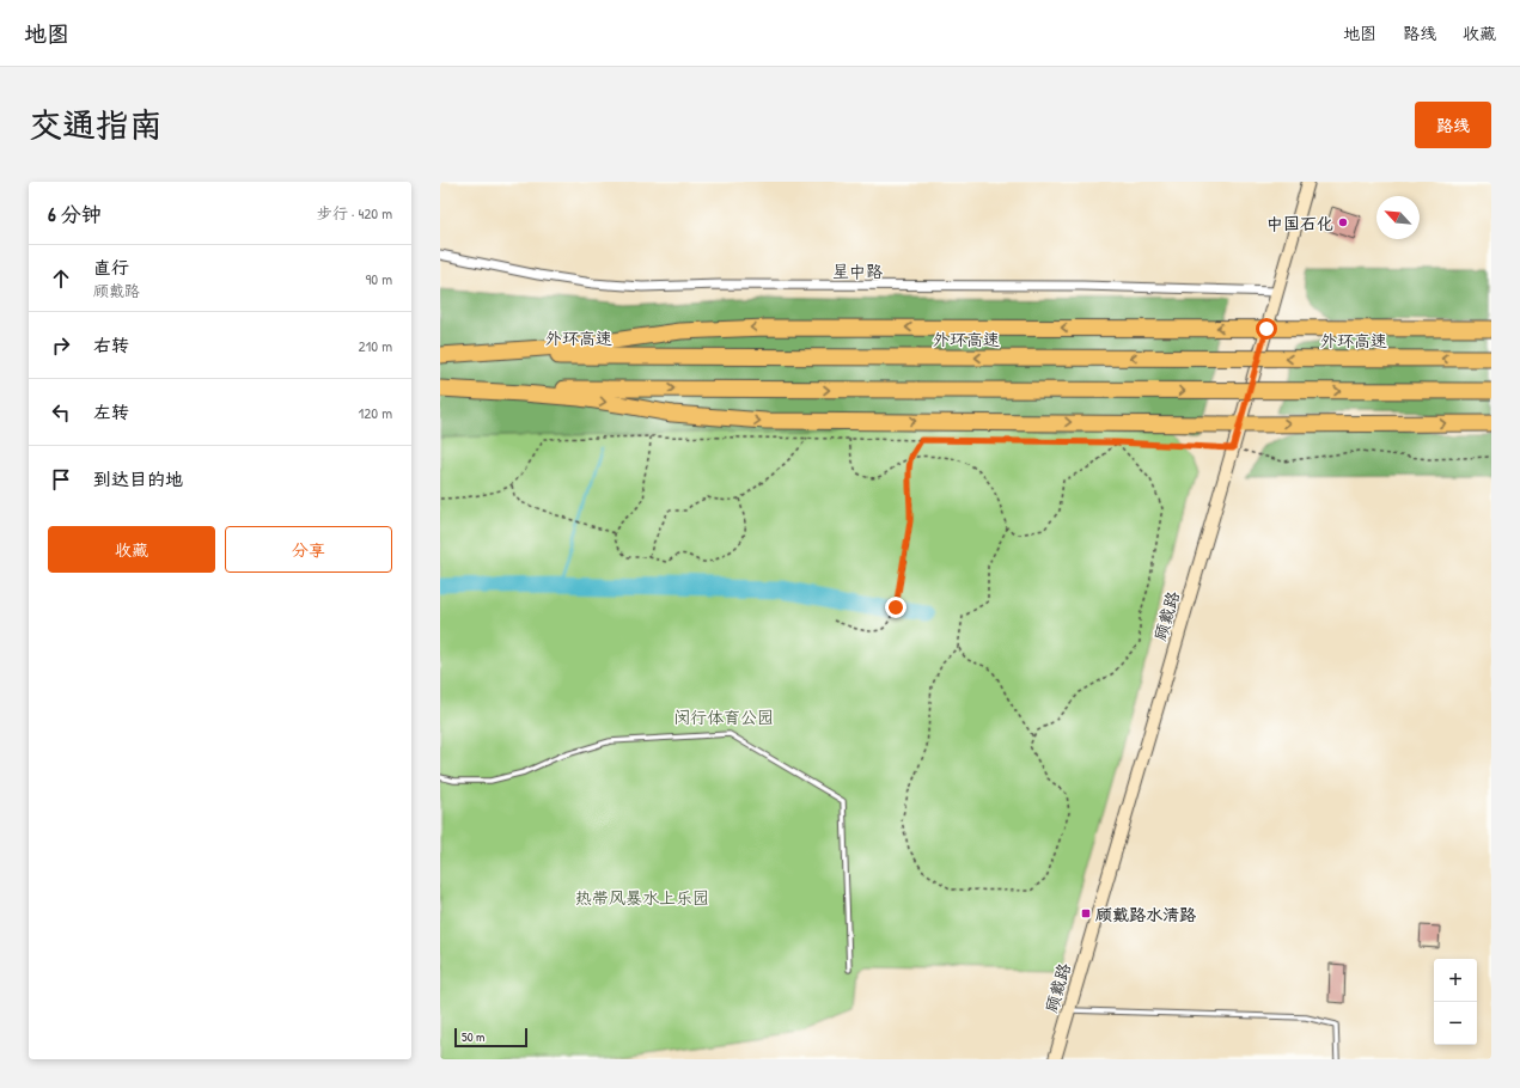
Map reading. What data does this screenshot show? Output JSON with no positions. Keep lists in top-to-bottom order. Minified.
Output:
{"streets":{"highway":["外环高速"],"main road":["顾戴路"],"street":["星中路"]},"crossings":[["星中路","顾戴路"]],"parks":["闵行体育公园","热带风暴水上乐园"],"places":{"other":["中国石化"],"transit":["顾戴路水清路"]},"scale_bar":"50 m","north":"top left","page":{"header":"地图","nav":["地图","路线","收藏"],"title":"交通指南","buttons":["路线",["收藏","分享"]],"heading":["6 分钟","步行 · 420 m"],"list":[["直行","顾戴路","90 m"],["右转","210 m"],["左转","120 m"],"到达目的地"],"map_buttons":["+","−"],"scale":"50 m"}}
